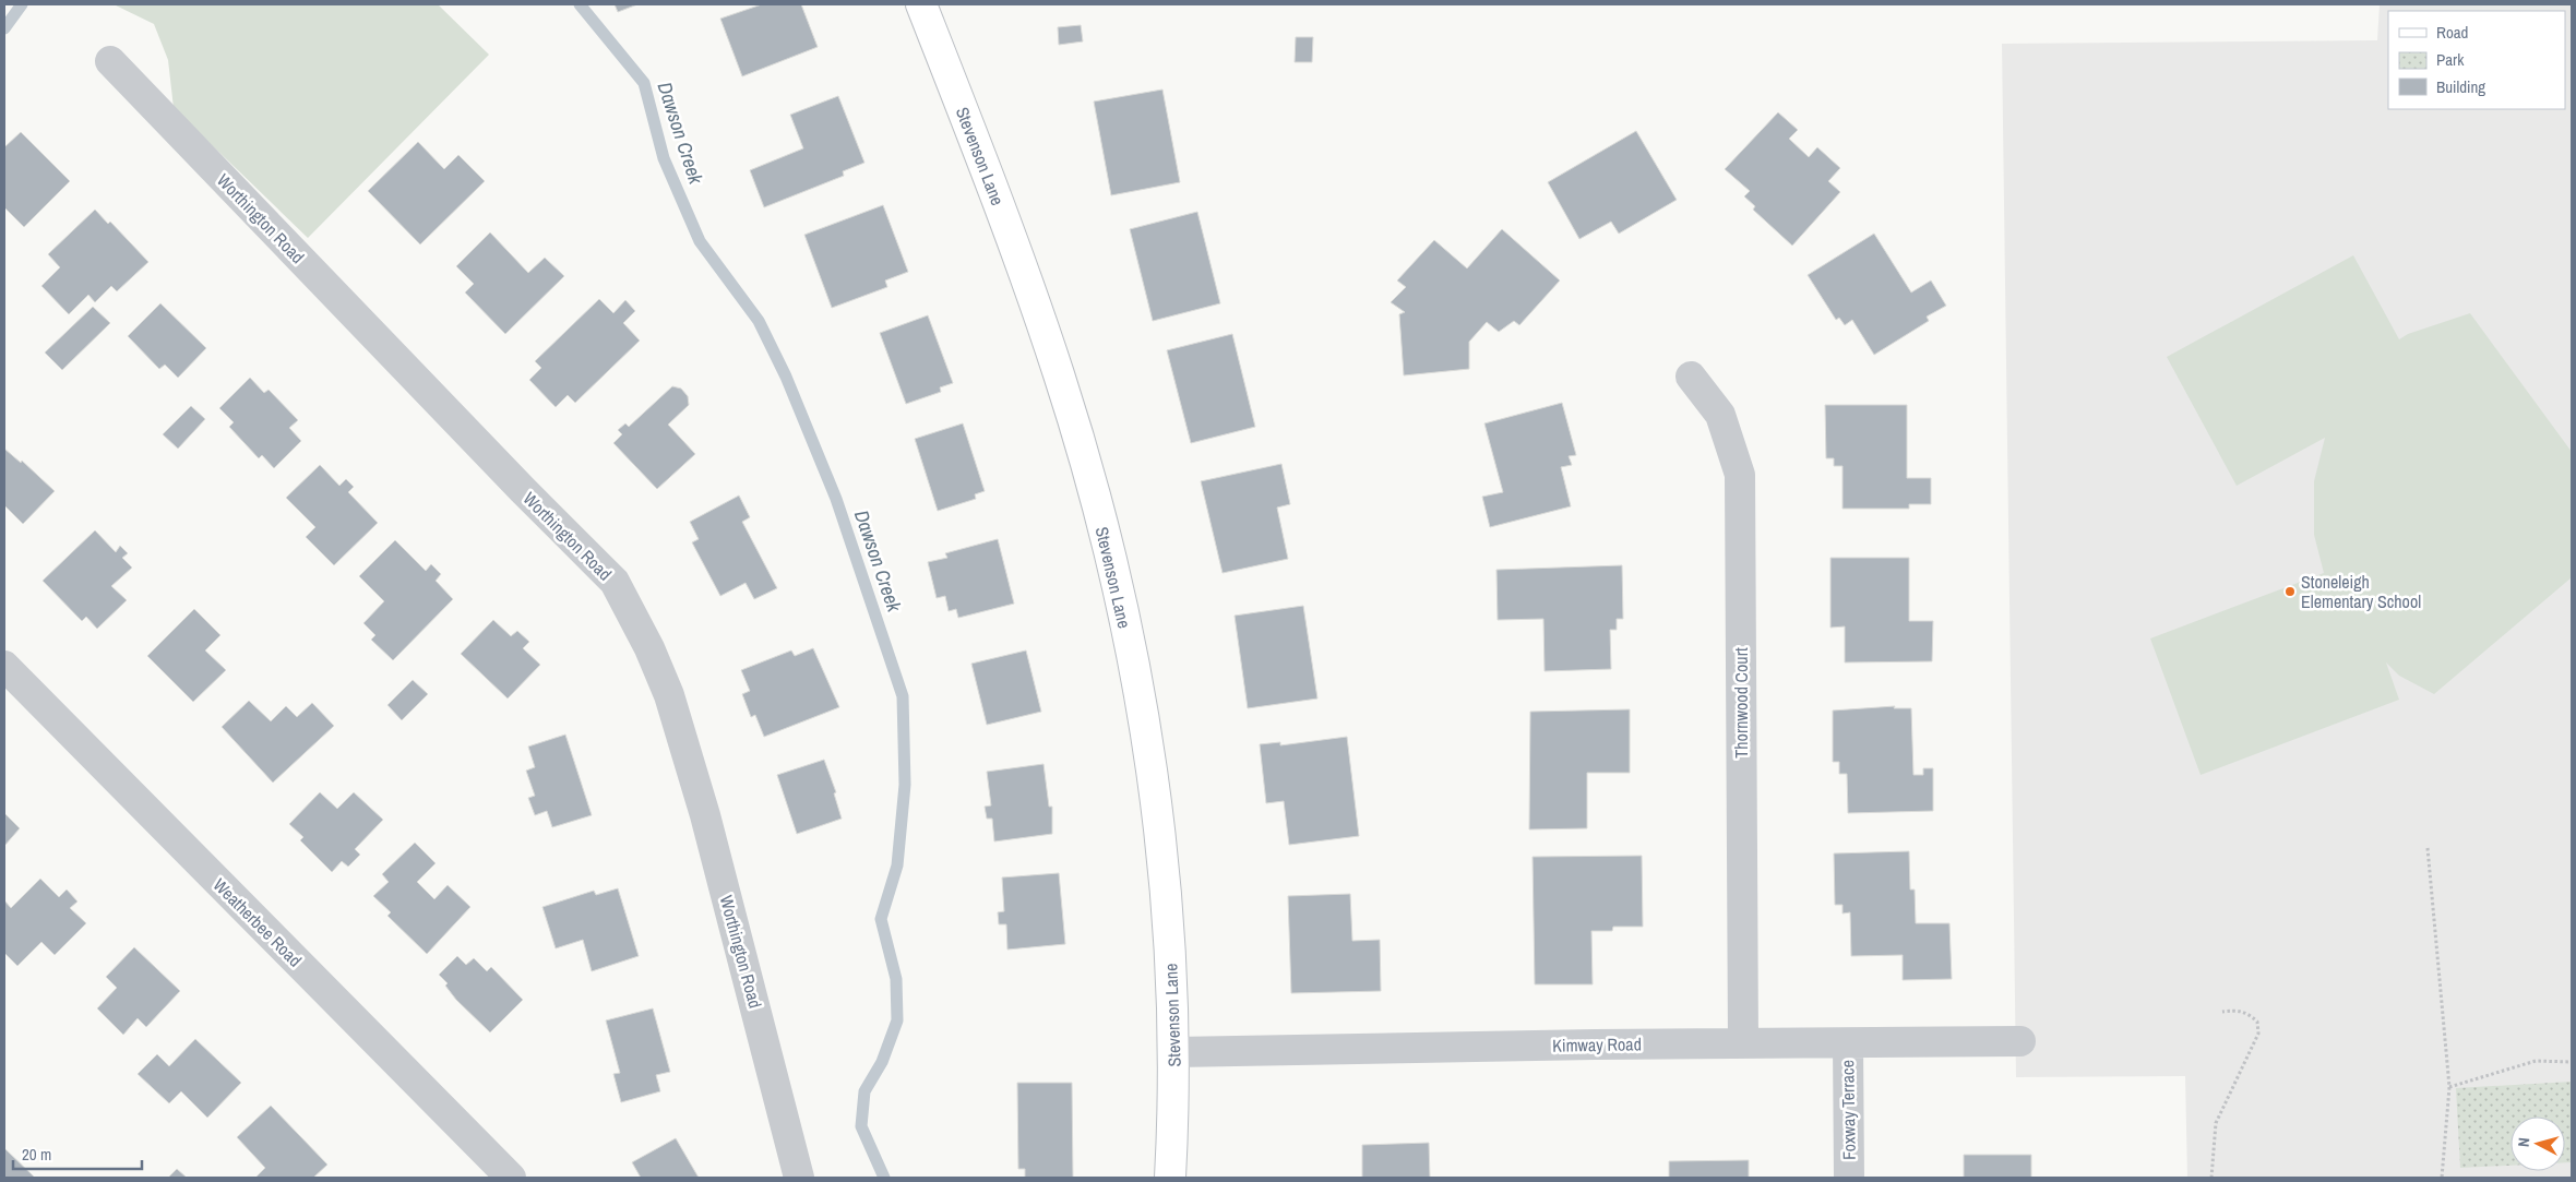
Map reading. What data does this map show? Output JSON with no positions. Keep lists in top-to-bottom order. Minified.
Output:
{"streets":{"street":["Stevenson Lane","Worthington Road","Thornwood Court","Weatherbee Road","Kimway Road","Foxway Terrace"]},"crossings":[["Stevenson Lane","Kimway Road"],["Thornwood Court","Kimway Road"],["Kimway Road","Foxway Terrace"]],"water":["Dawson Creek"],"places":["Stoneleigh Elementary School"],"legend":["Road","Park","Building"],"scale_bar":"20 m","north":"left"}
